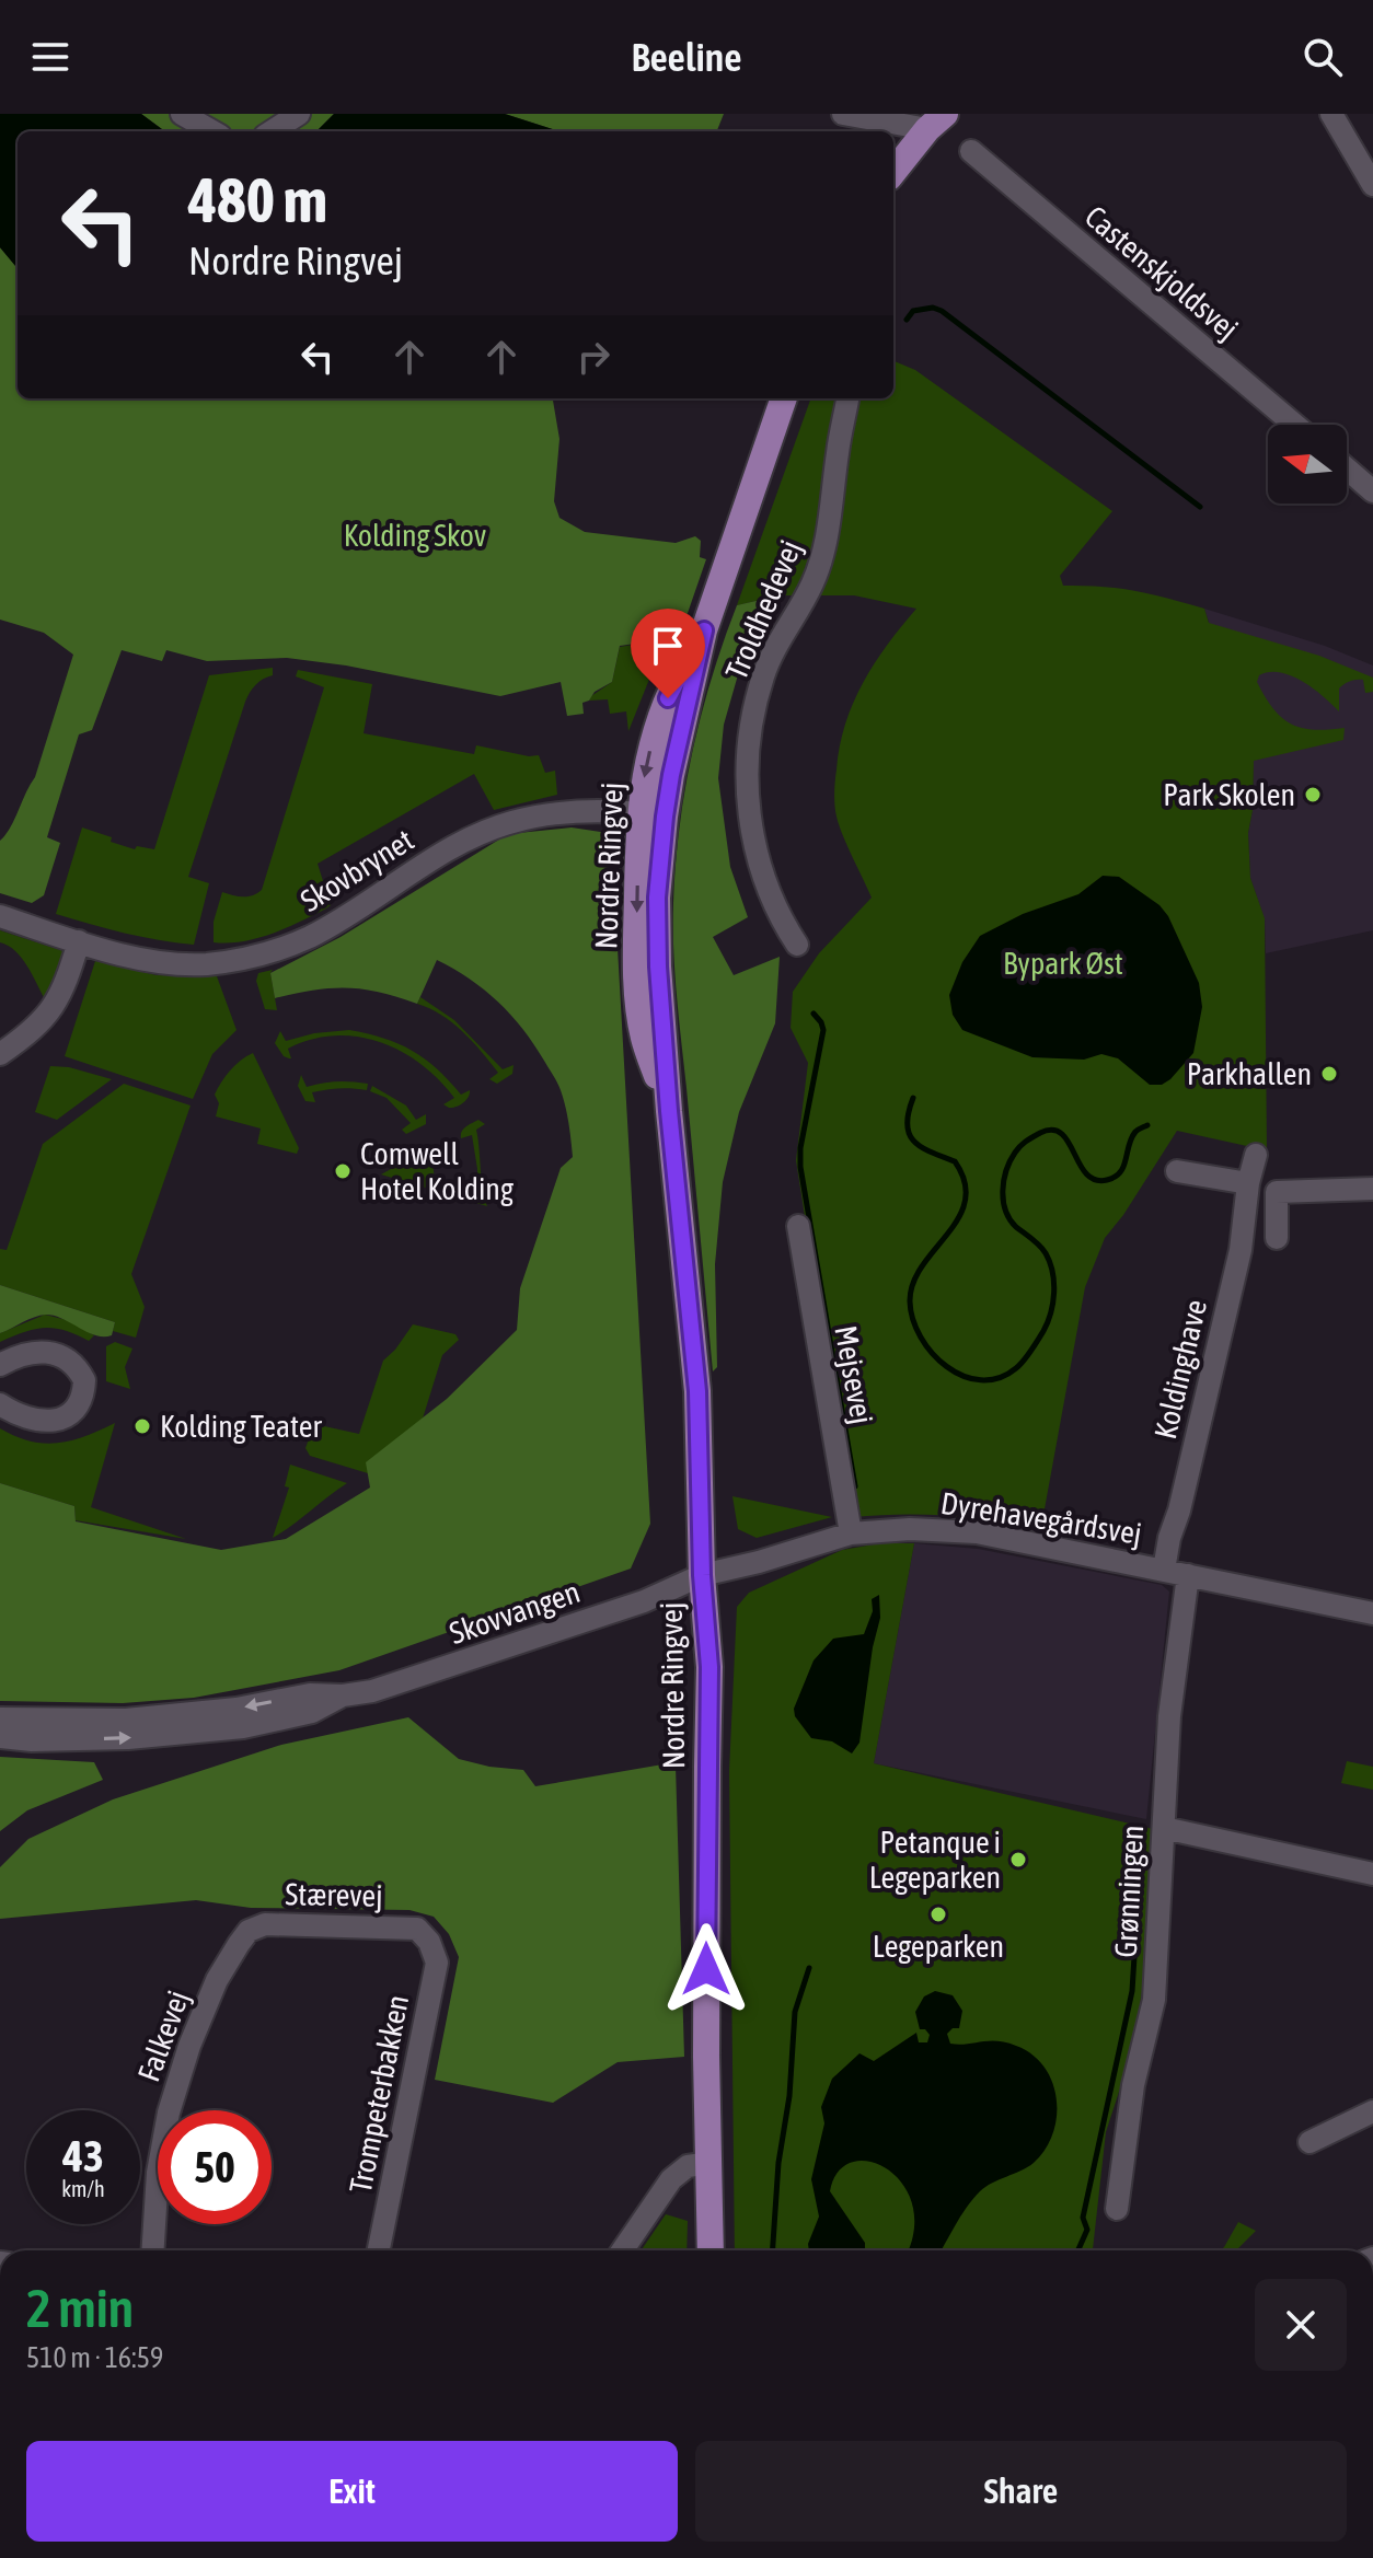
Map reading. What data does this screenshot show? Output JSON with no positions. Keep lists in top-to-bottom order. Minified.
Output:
{"streets":{"main road":["Nordre Ringvej"],"street":["Castenskjoldsvej","Troldhedevej","Skovbrynet","Koldinghave","Mejsevej","Dyrehavegårdsvej","Skovvangen","Grønningen","Stærevej","Falkevej","Trompeterbakken"]},"crossings":[["Nordre Ringvej","Skovbrynet"],["Nordre Ringvej","Dyrehavegårdsvej"],["Nordre Ringvej","Skovvangen"],["Koldinghave","Dyrehavegårdsvej"],["Mejsevej","Dyrehavegårdsvej"],["Dyrehavegårdsvej","Skovvangen"],["Dyrehavegårdsvej","Grønningen"],["Stærevej","Falkevej"],["Stærevej","Trompeterbakken"]],"parks":["Kolding Skov","Bypark Øst"],"places":["Park Skolen","Parkhallen","Comwell Hotel Kolding","Kolding Teater","Petanque i Legeparken","Legeparken"],"north":"left","page":{"header":"Beeline","turn":["480 m","Nordre Ringvej"],"speed":"43 km/h","limit":"50","heading":["2 min","510 m · 16:59"],"buttons":["Exit","Share"]}}
